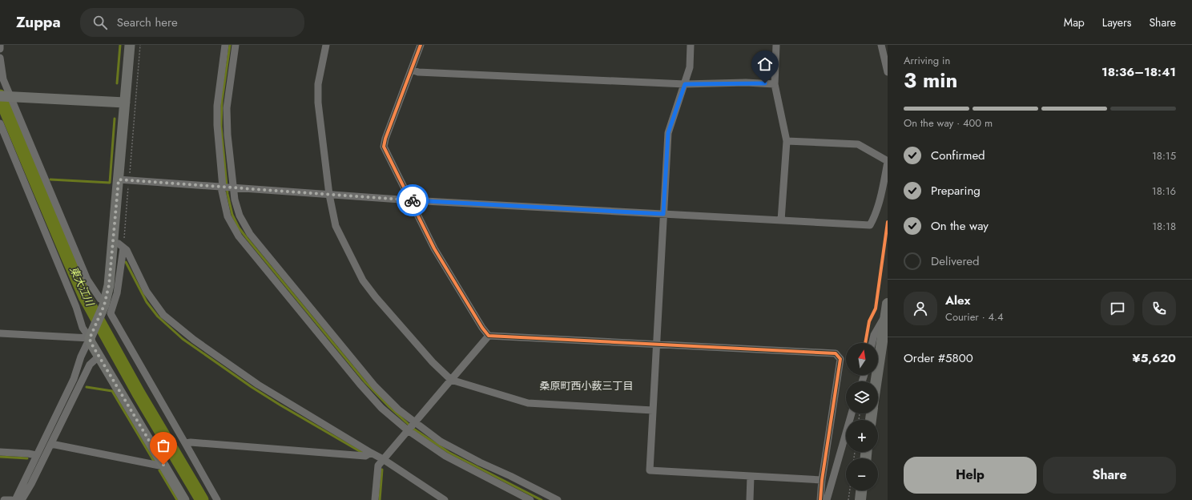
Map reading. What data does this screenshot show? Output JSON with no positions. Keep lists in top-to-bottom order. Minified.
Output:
{"districts":["桑原町西小薮三丁目"],"water":["東大江川"],"north":"top","page":{"header":"Zuppa","search":"Search here","nav":["Map","Layers","Share"],"heading":["3 min","Arriving in","18:36–18:41"],"panel":["Alex","Courier · 4.4","Order #5800","¥5,620"],"bar":"On the way · 400 m","list":[["Confirmed","18:15"],["Preparing","18:16"],["On the way","18:18"],"Delivered"],"map_buttons":["+","−"],"buttons":["Help","Share"]}}
